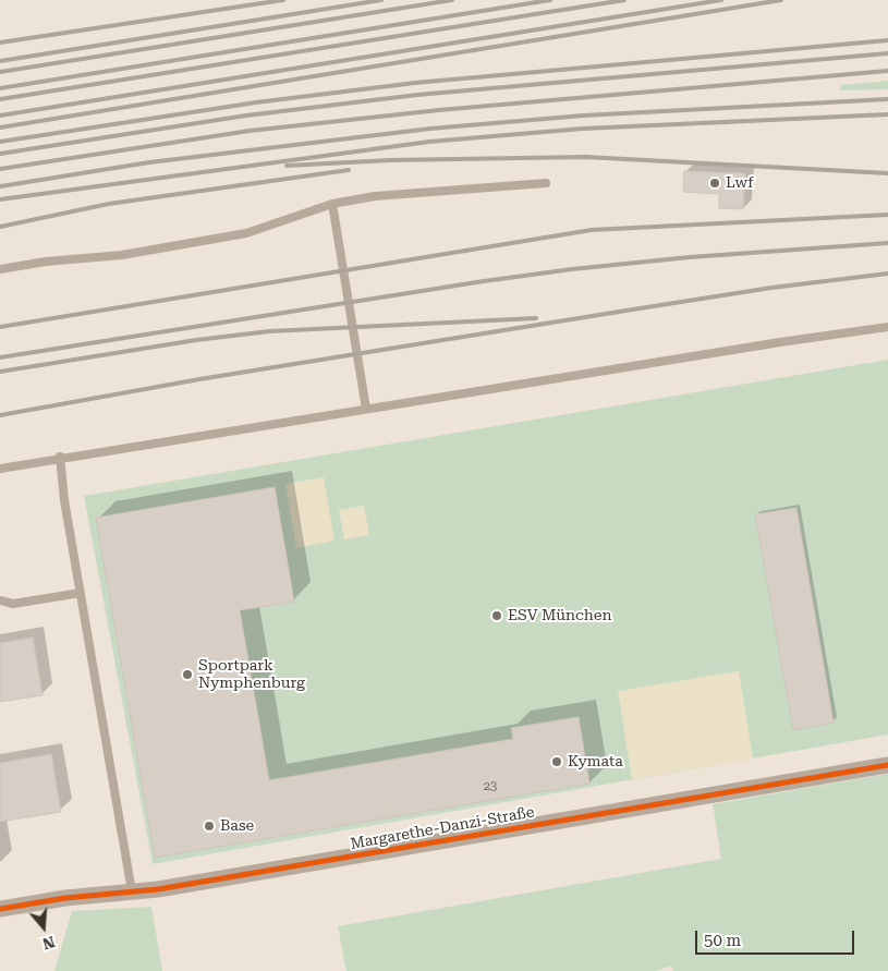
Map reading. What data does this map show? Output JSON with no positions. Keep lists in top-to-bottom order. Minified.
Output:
{"streets":{"street":["Margarethe-Danzi-Straße"]},"places":["Lwf","ESV München","Sportpark Nymphenburg","Kymata","Base"],"house_numbers":["23"],"scale_bar":"50 m","north":"bottom"}
